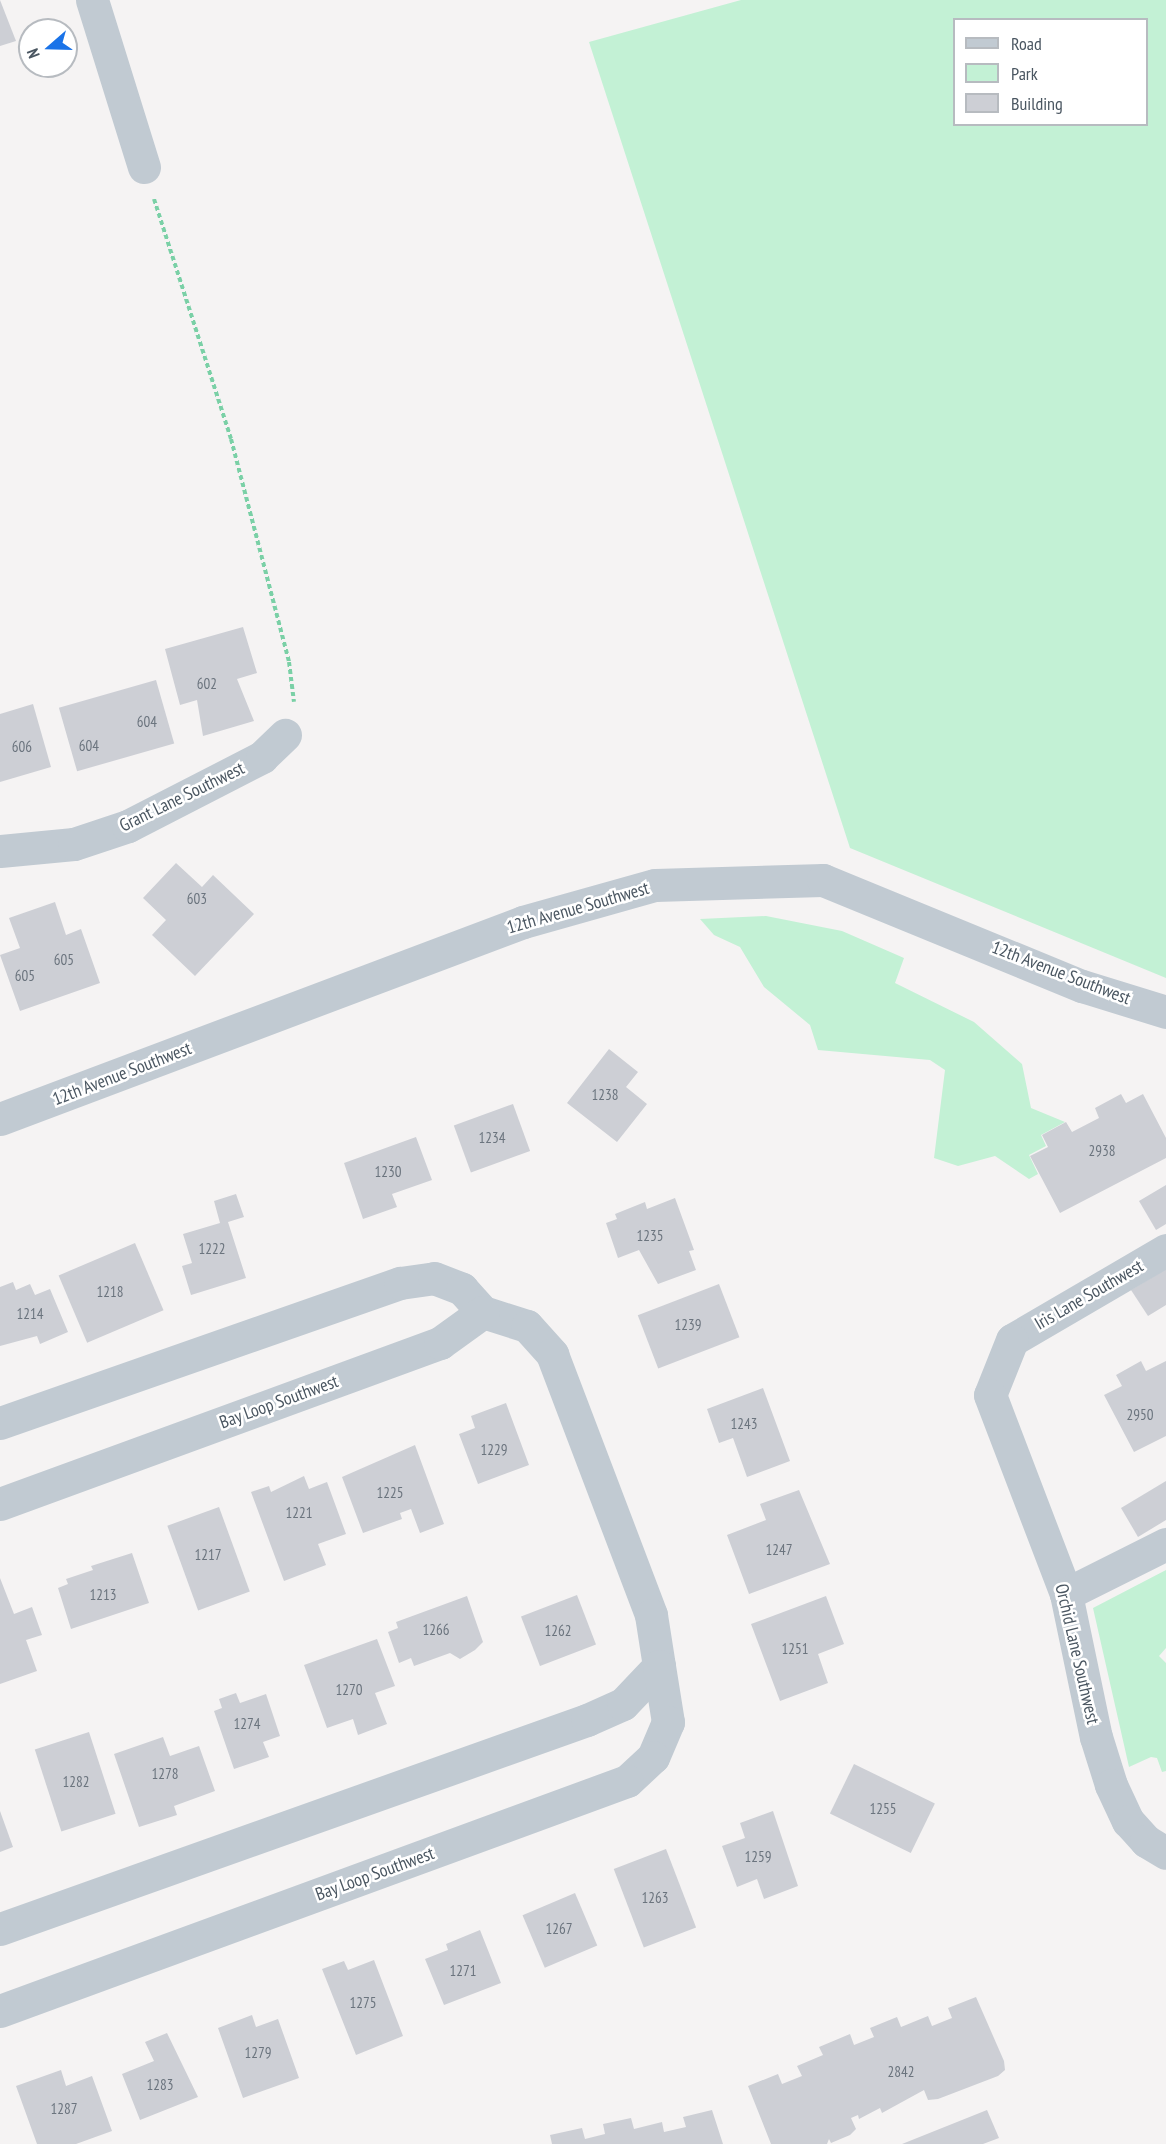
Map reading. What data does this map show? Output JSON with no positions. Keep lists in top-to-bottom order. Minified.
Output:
{"streets":{"street":["Grant Lane Southwest","12th Avenue Southwest","Iris Lane Southwest","Bay Loop Southwest","Orchid Lane Southwest"]},"crossings":[["Iris Lane Southwest","Orchid Lane Southwest"]],"house_numbers":["602","604","604","606","603","605","605","1238","1234","2938","1230","1235","1222","1218","1214","1239","2950","1243","1229","1225","1221","1247","1217","1213","1266","1262","1251","1270","1274","1278","1282","1255","1259","1263","1267","1271","1275","1279","2842","1283","1287"],"legend":["Road","Park","Building"],"north":"left"}
